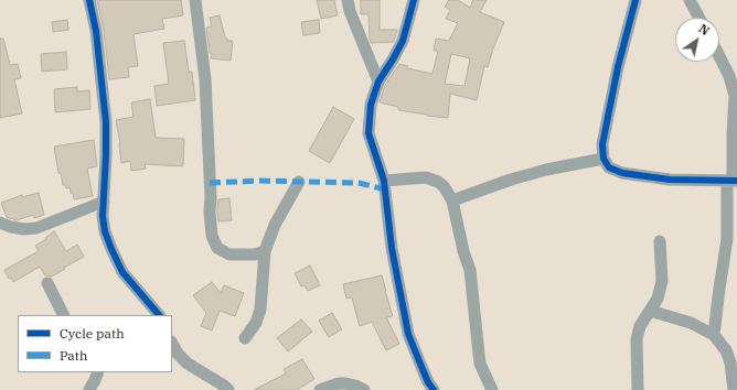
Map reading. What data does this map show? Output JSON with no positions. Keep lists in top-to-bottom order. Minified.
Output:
{"legend":["Cycle path","Path"],"north":"top right"}
